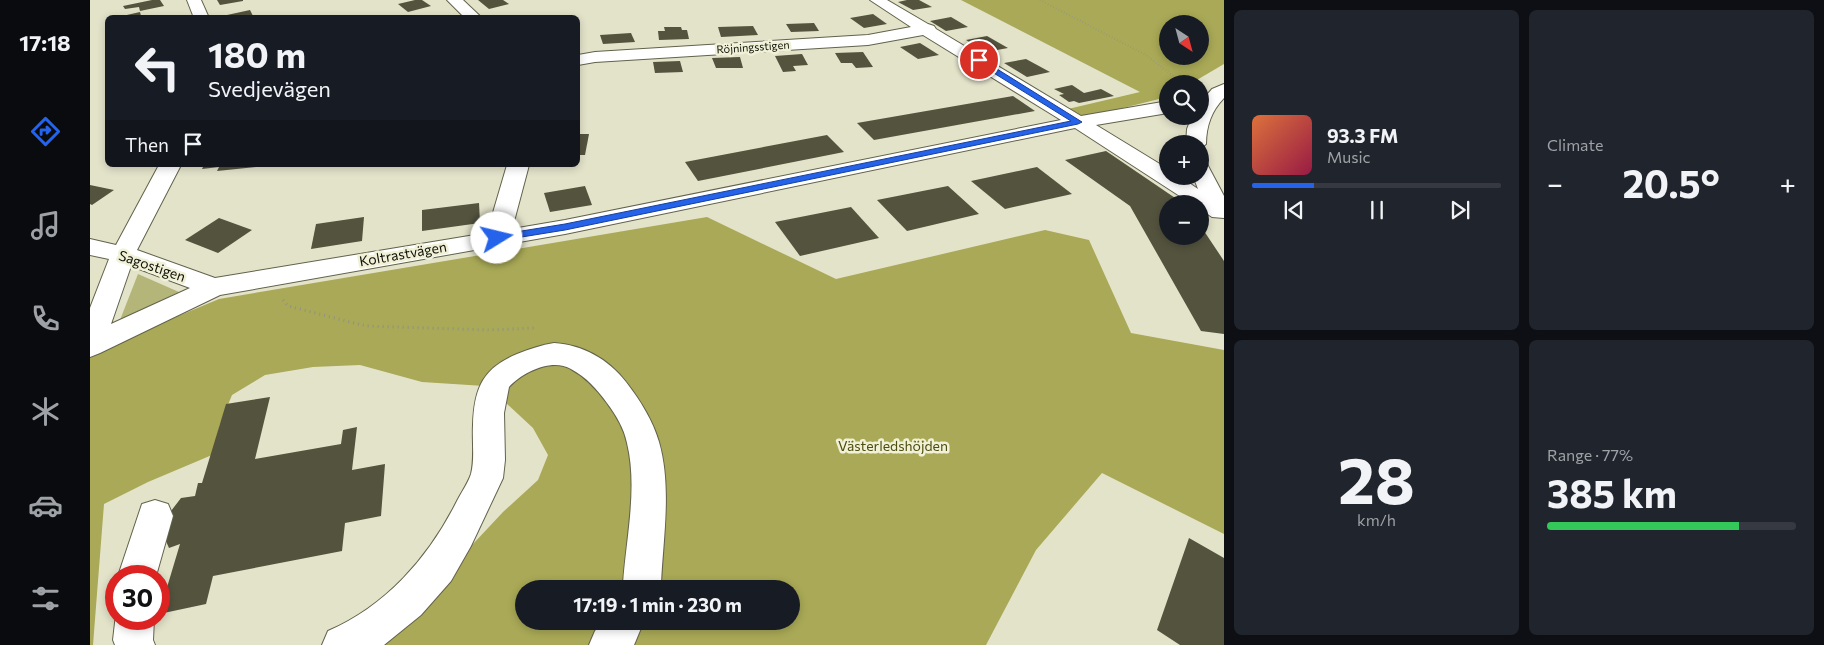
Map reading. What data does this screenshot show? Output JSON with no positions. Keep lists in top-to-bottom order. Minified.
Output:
{"streets":{"street":["Röjningsstigen","Koltrastvägen","Sagostigen"]},"crossings":[["Koltrastvägen","Sagostigen"]],"parks":["Västerledshöjden"],"north":"bottom right","page":{"tabs":"17:18","tile":["Climate",["28","km/h"],["Range · 77%","385 km"]],"map_buttons":["+","−"],"turn":["180 m","Svedjevägen"],"song":["93.3 FM","Music"],"then":"Then","heat":["−","20.5°","+"],"limit":"30","trip":"17:19 · 1 min · 230 m"}}
